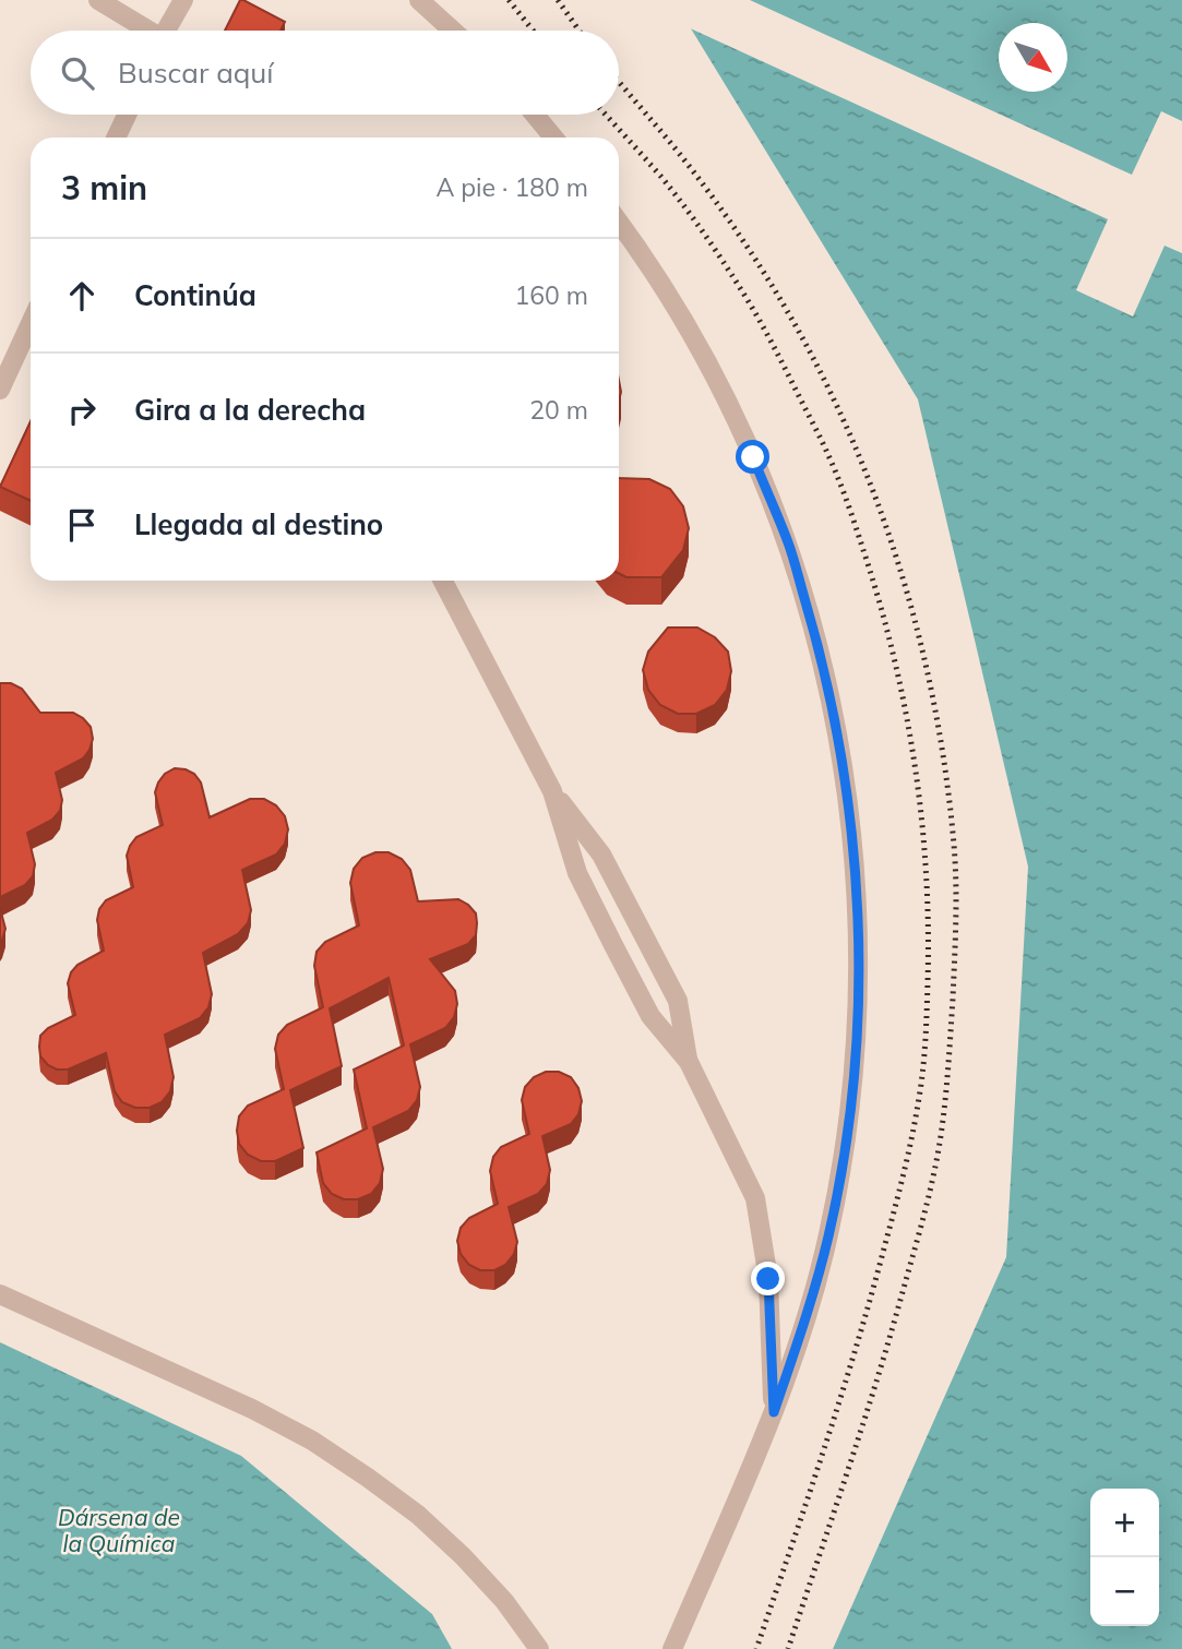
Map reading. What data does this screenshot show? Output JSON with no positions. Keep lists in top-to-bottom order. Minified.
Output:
{"water":["Dársena de la Química"],"north":"bottom right","page":{"search":"Buscar aquí","heading":["3 min","A pie · 180 m"],"list":[["Continúa","160 m"],["Gira a la derecha","20 m"],"Llegada al destino"],"map_buttons":["+","−"]}}
